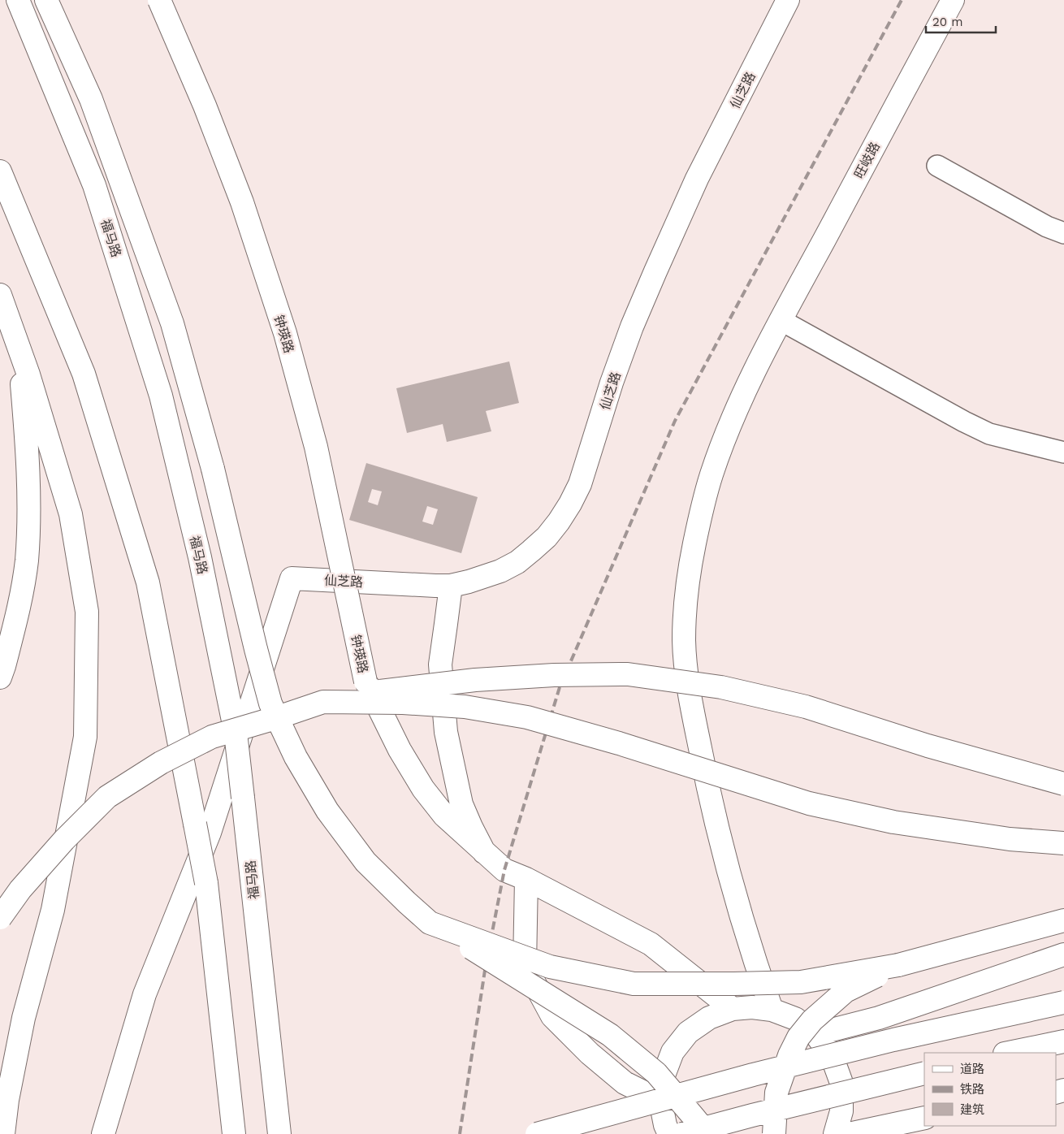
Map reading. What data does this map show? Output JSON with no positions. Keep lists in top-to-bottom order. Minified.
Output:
{"streets":{"main road":["仙芝路","旺岐路","福马路","钟瑛路"]},"legend":["道路","铁路","建筑"],"scale_bar":"20 m"}
